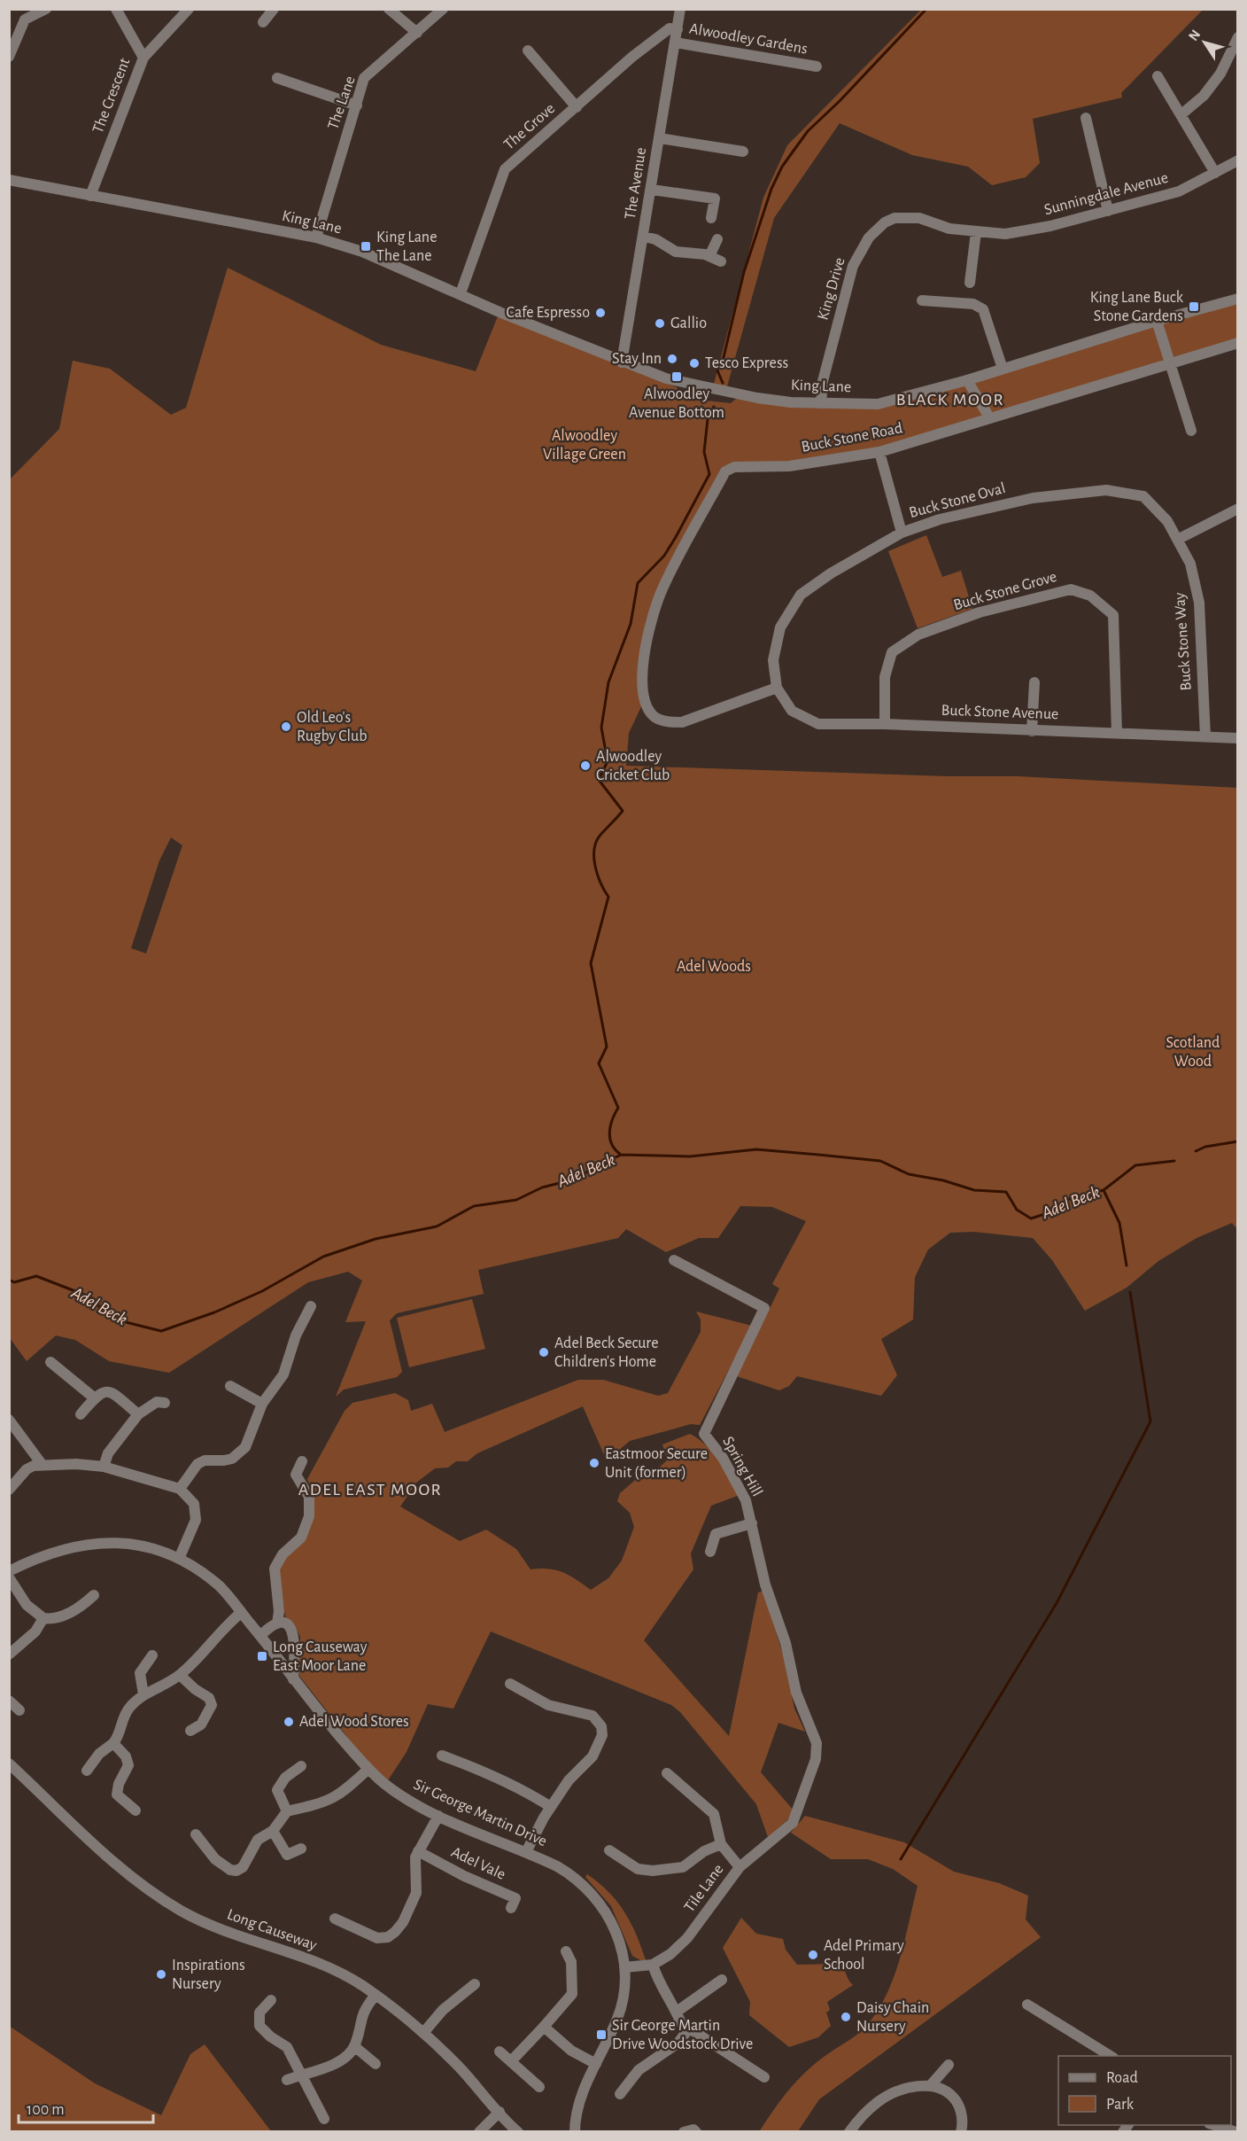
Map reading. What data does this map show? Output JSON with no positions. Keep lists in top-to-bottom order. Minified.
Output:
{"streets":{"street":["Alwoodley Gardens","The Crescent","The Lane","The Grove","The Avenue","Sunningdale Avenue","King Lane","King Drive","Buck Stone Road","Buck Stone Oval","Buck Stone Grove","Buck Stone Way","Buck Stone Avenue","Spring Hill","Sir George Martin Drive","Adel Vale","Tile Lane","Long Causeway"]},"crossings":[["Alwoodley Gardens","The Avenue"],["The Crescent","King Lane"],["The Lane","King Lane"],["The Grove","The Avenue"],["The Grove","King Lane"],["The Avenue","King Lane"],["Sunningdale Avenue","King Drive"],["King Lane","King Drive"],["Buck Stone Road","Buck Stone Oval"],["Buck Stone Road","Buck Stone Avenue"],["Buck Stone Oval","Buck Stone Way"],["Buck Stone Oval","Buck Stone Avenue"],["Buck Stone Grove","Buck Stone Avenue"],["Buck Stone Way","Buck Stone Avenue"],["Spring Hill","Tile Lane"],["Sir George Martin Drive","Tile Lane"]],"districts":["BLACK MOOR","ADEL EAST MOOR"],"water":["Adel Beck"],"parks":["Alwoodley Village Green","Adel Woods","Scotland Wood"],"places":{"transit":["King Lane The Lane","King Lane Buck Stone Gardens","Alwoodley Avenue Bottom","Long Causeway East Moor Lane","Sir George Martin Drive Woodstock Drive"],"other":["Cafe Espresso","Gallio","Stay Inn","Tesco Express","Old Leo's Rugby Club","Alwoodley Cricket Club","Adel Beck Secure Children's Home","Eastmoor Secure Unit (former)","Adel Wood Stores","Adel Primary School","Inspirations Nursery","Daisy Chain Nursery"]},"legend":["Road","Park"],"scale_bar":"100 m","north":"top left"}
